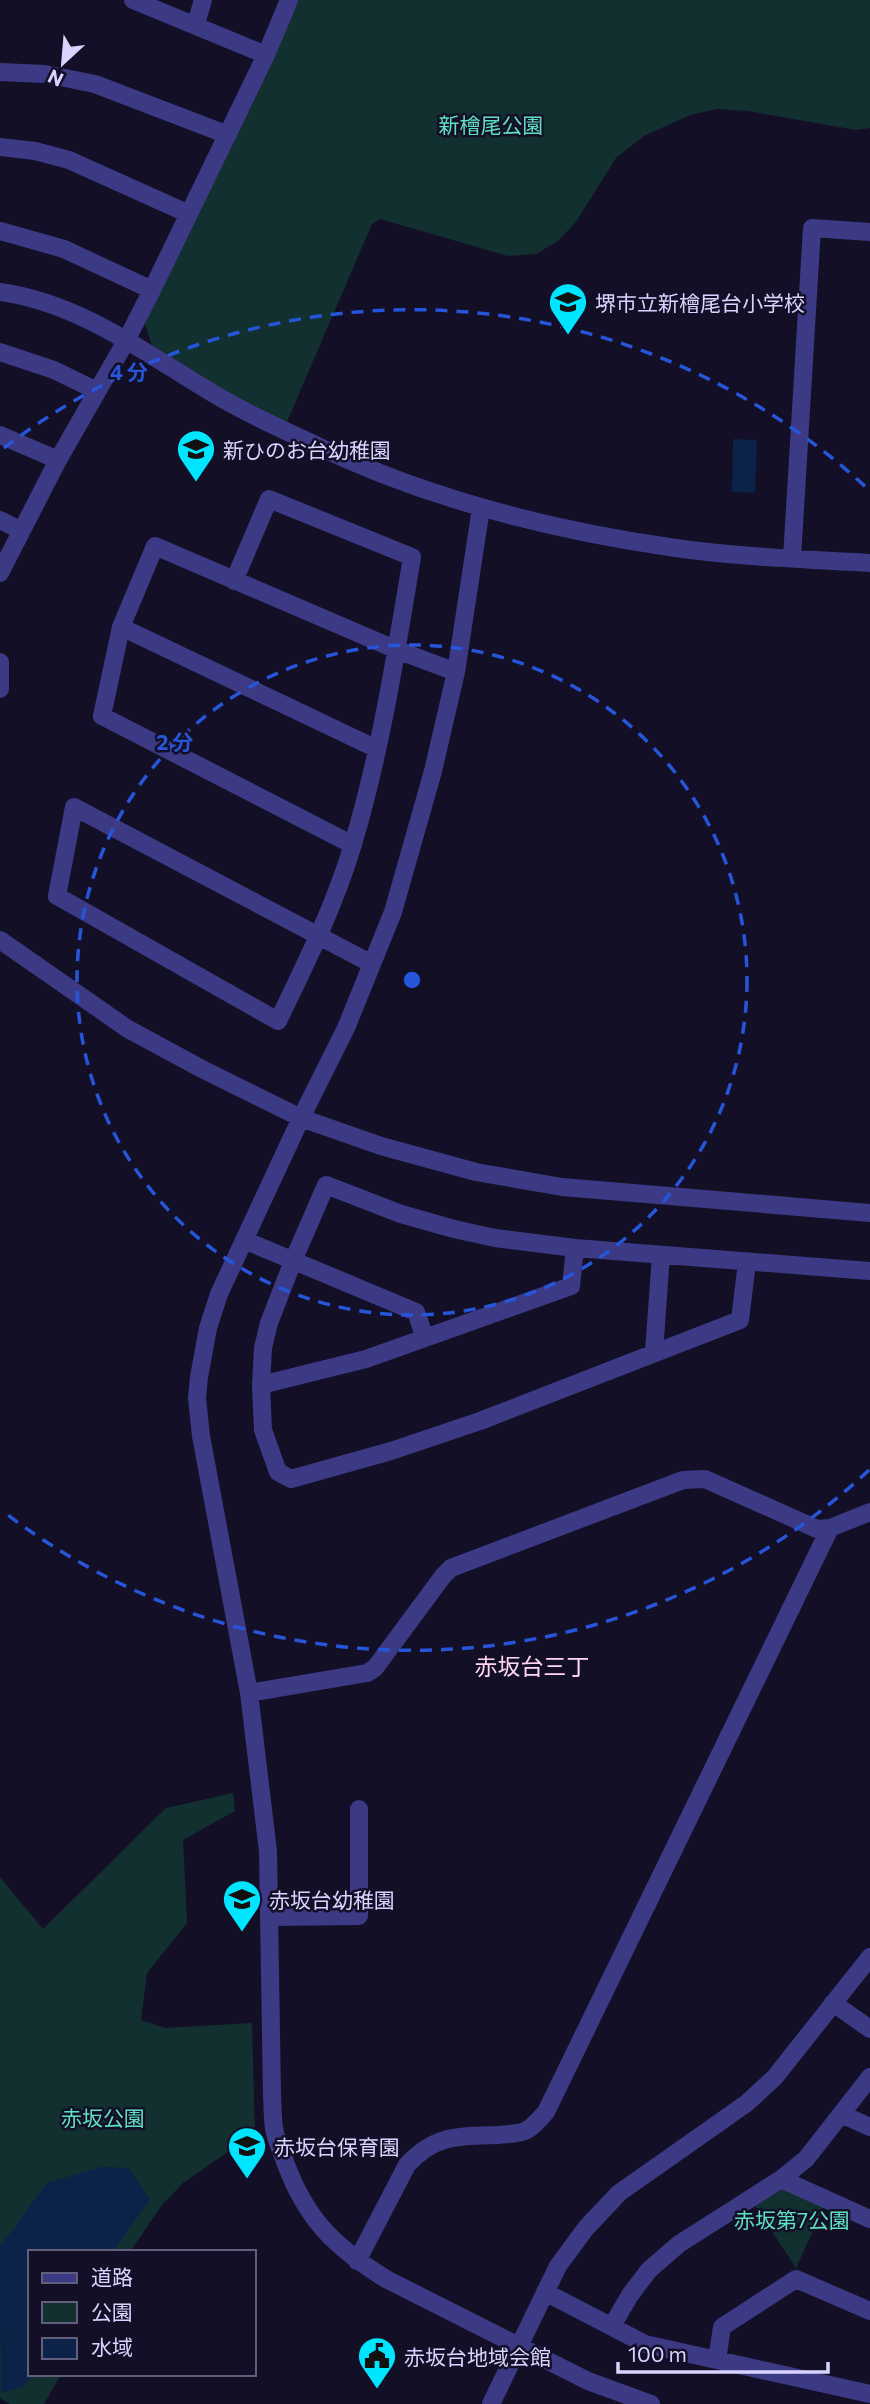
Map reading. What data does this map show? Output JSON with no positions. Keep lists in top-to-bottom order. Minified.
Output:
{"districts":["赤坂台三丁"],"parks":["新檜尾公園","赤坂公園","赤坂第7公園"],"places":{"school or university":["堺市立新檜尾台小学校","新ひのお台幼稚園","赤坂台幼稚園","赤坂台保育園"],"public building":["赤坂台地域会館"]},"legend":["道路","公園","水域"],"scale_bar":"100 m","north":"bottom left","rings":["4 分","2 分"]}
